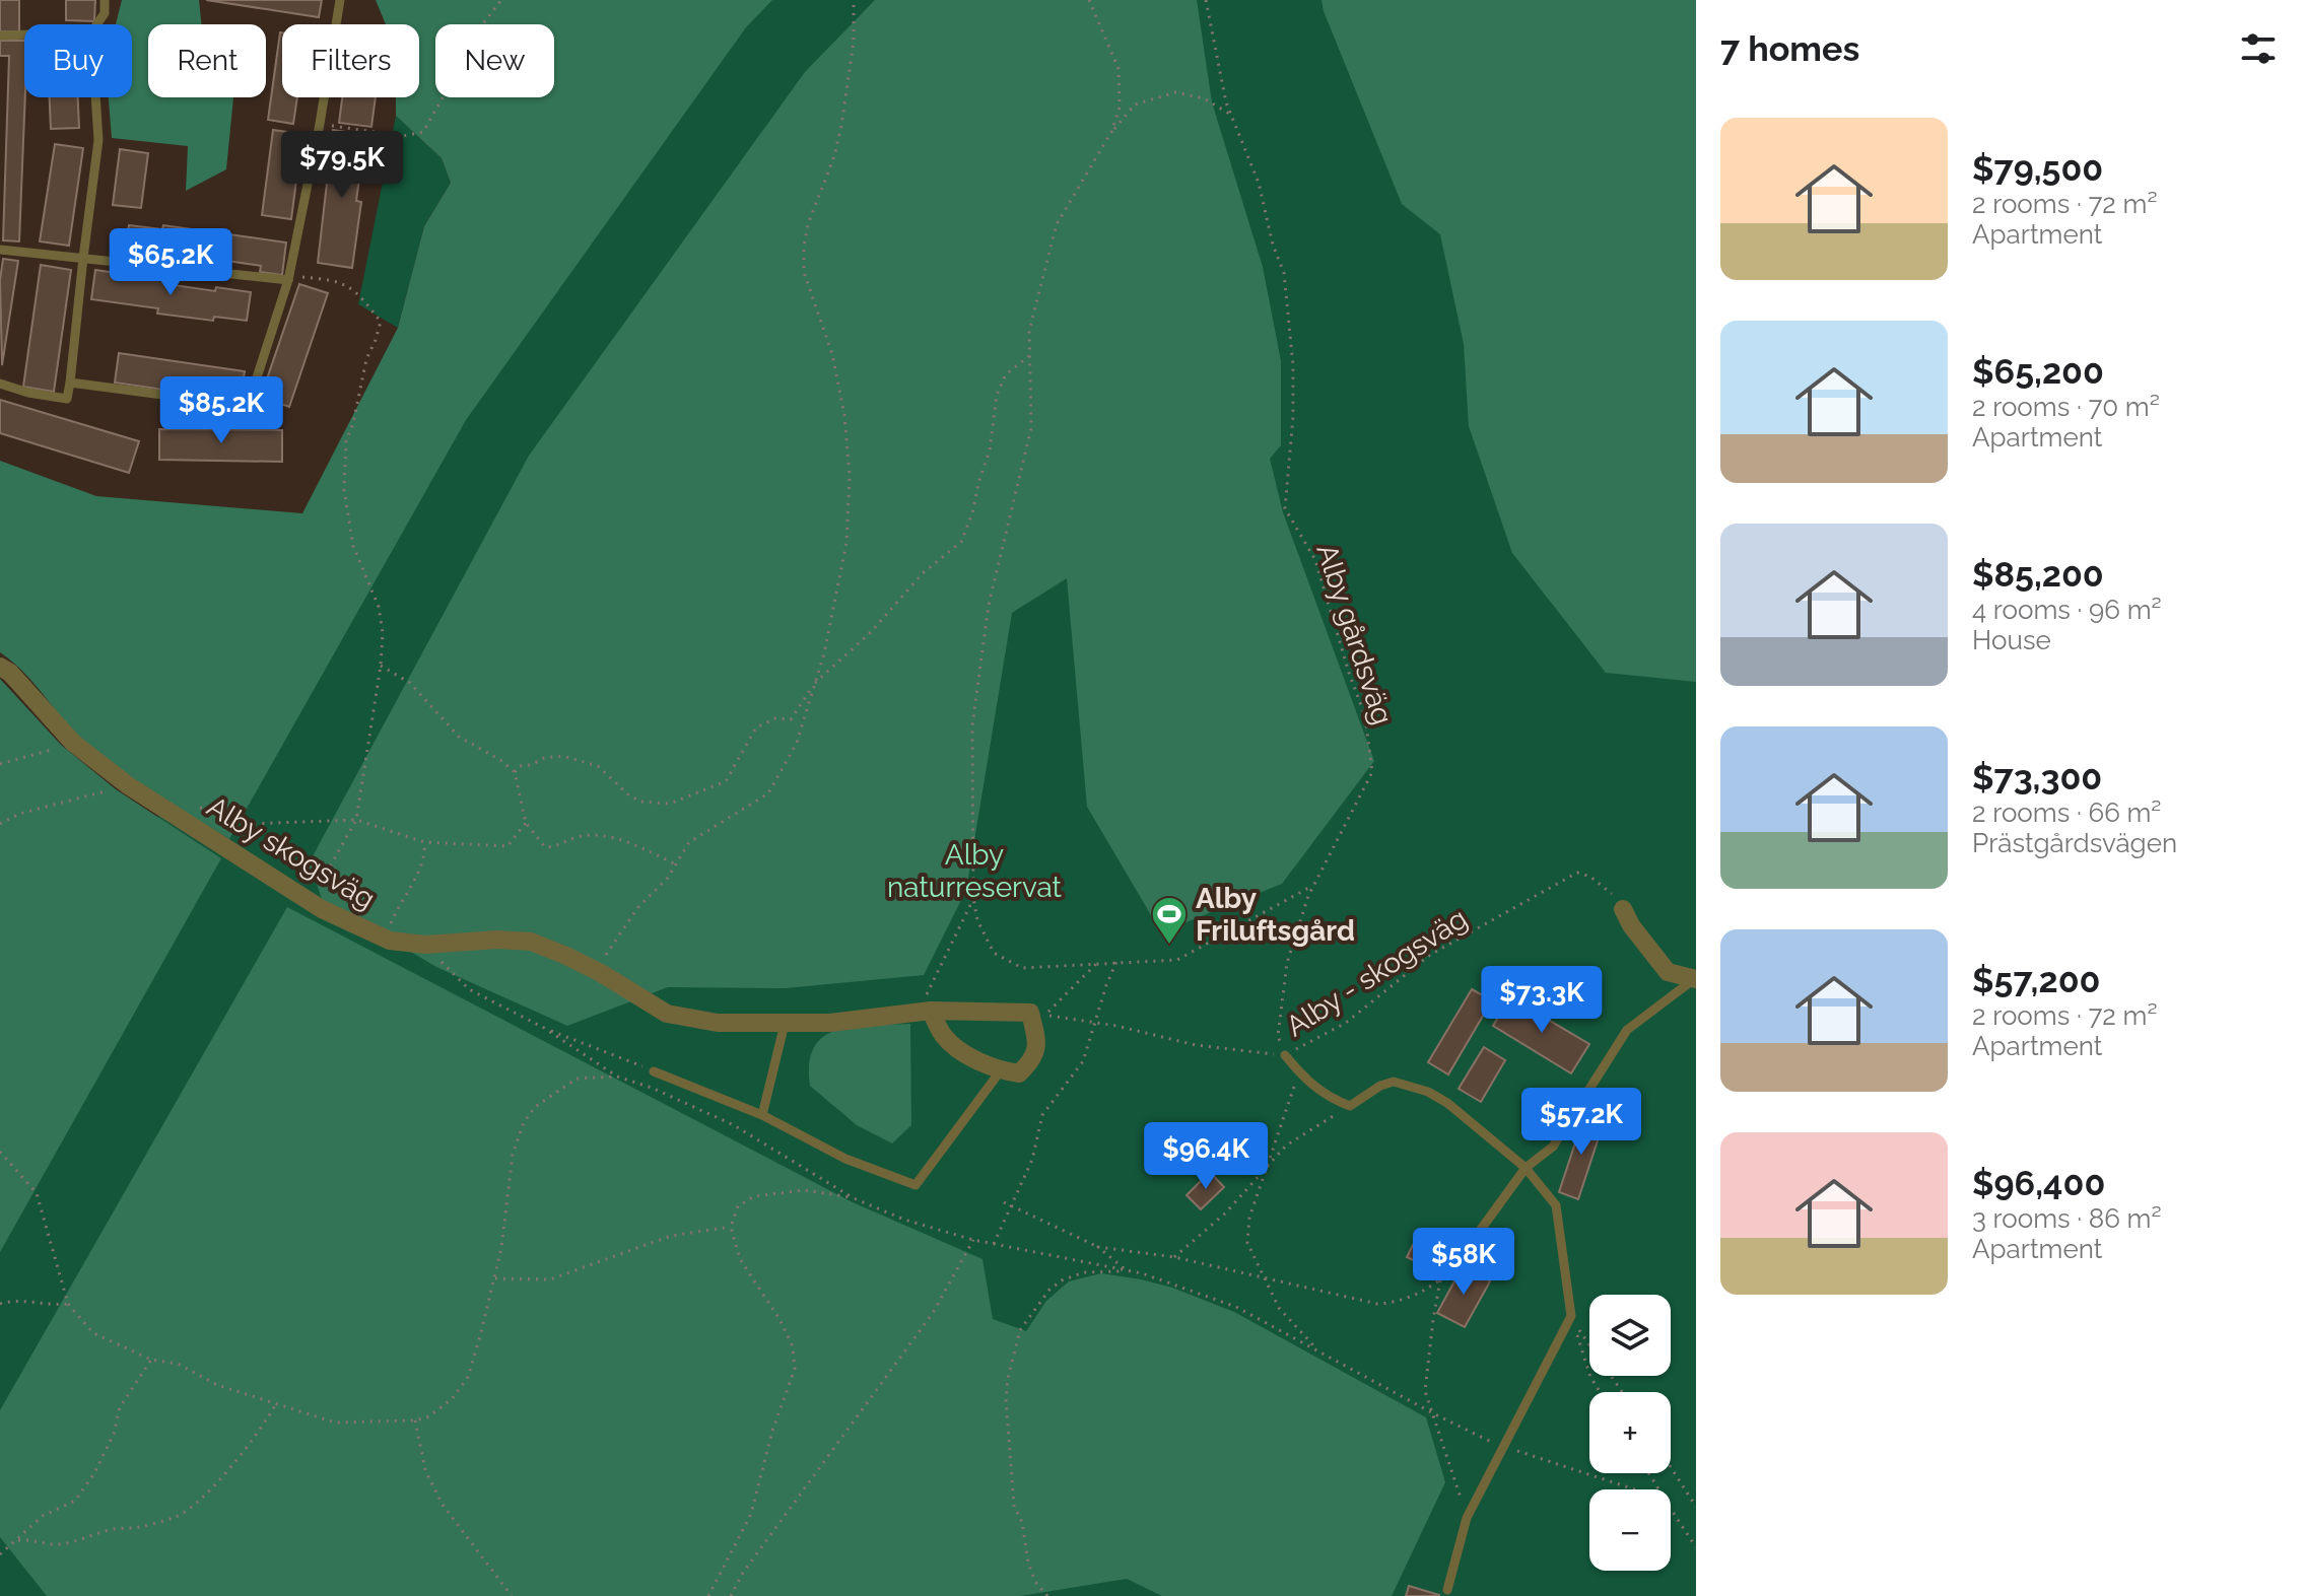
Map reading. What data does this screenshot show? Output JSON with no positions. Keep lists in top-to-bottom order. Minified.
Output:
{"streets":{"street":["Alby skogsväg"],"path":["Alby gårdsväg","Alby - skogsväg"]},"parks":["Alby naturreservat"],"places":{"sports":["Alby Friluftsgård"]},"page":{"heading":"7 homes","chip":["Buy","Rent","Filters","New"],"list":[{"name":"$79,500","note":"2 rooms · 72 m² · Apartment"},{"name":"$65,200","note":"2 rooms · 70 m² · Apartment"},{"name":"$85,200","note":"4 rooms · 96 m² · House"},{"name":"$73,300","note":"2 rooms · 66 m² · Prästgårdsvägen"},{"name":"$57,200","note":"2 rooms · 72 m² · Apartment"},{"name":"$96,400","note":"3 rooms · 86 m² · Apartment"}],"price":["$79.5K","$65.2K","$85.2K","$73.3K","$57.2K","$96.4K","$58K"],"map_buttons":["+","−"]}}
